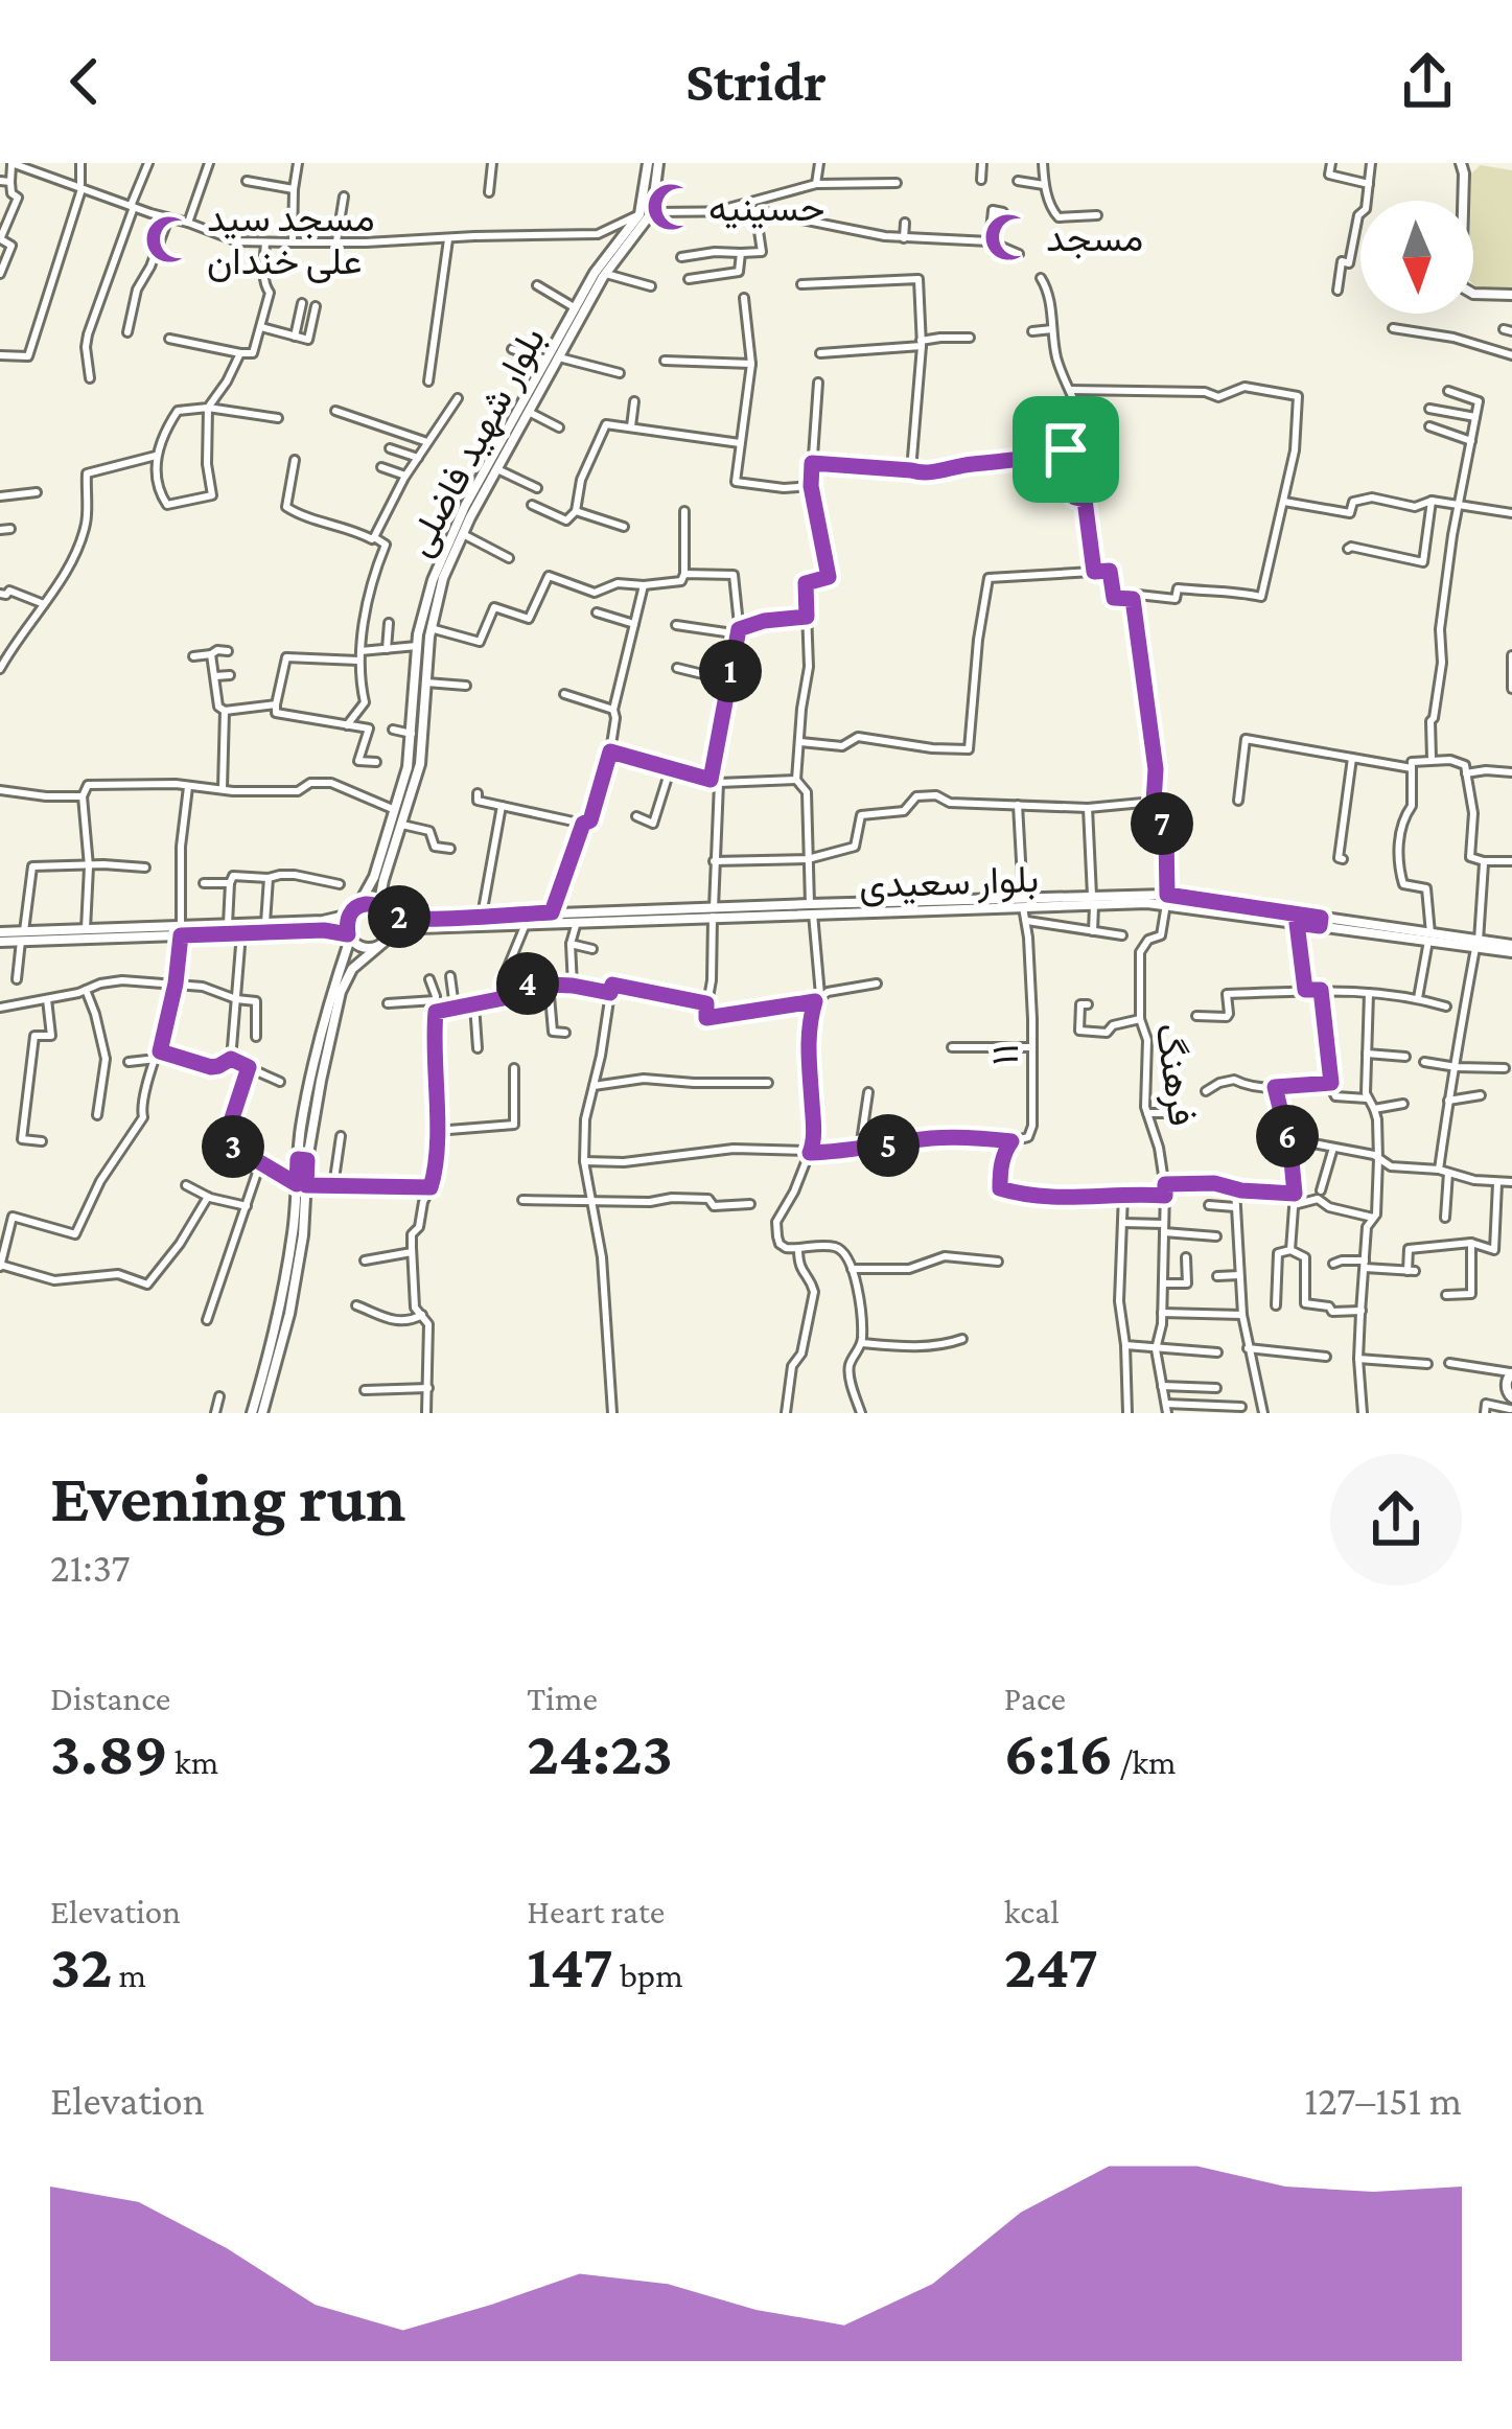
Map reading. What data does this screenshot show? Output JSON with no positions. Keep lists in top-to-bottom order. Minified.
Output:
{"streets":{"main road":["بلوار شهید فاضلی","بلوار سعیدی"],"street":["۱۱","فرهنگ"]},"crossings":[["بلوار شهید فاضلی","بلوار سعیدی"],["بلوار سعیدی","۱۱"],["بلوار سعیدی","فرهنگ"]],"places":{"mosque":["حسینیه","مسجد","مسجد سید علی خندان"]},"north":"bottom","page":{"header":"Stridr","pins":["1","7","2","4","6","5","3"],"heading":["Evening run","21:37"],"stats":[["Distance","3.89 km"],["Time","24:23"],["Pace","6:16 /km"],["Elevation","32 m"],["Heart rate","147 bpm"],["kcal","247"]],"chart":["Elevation","127–151 m"]}}
